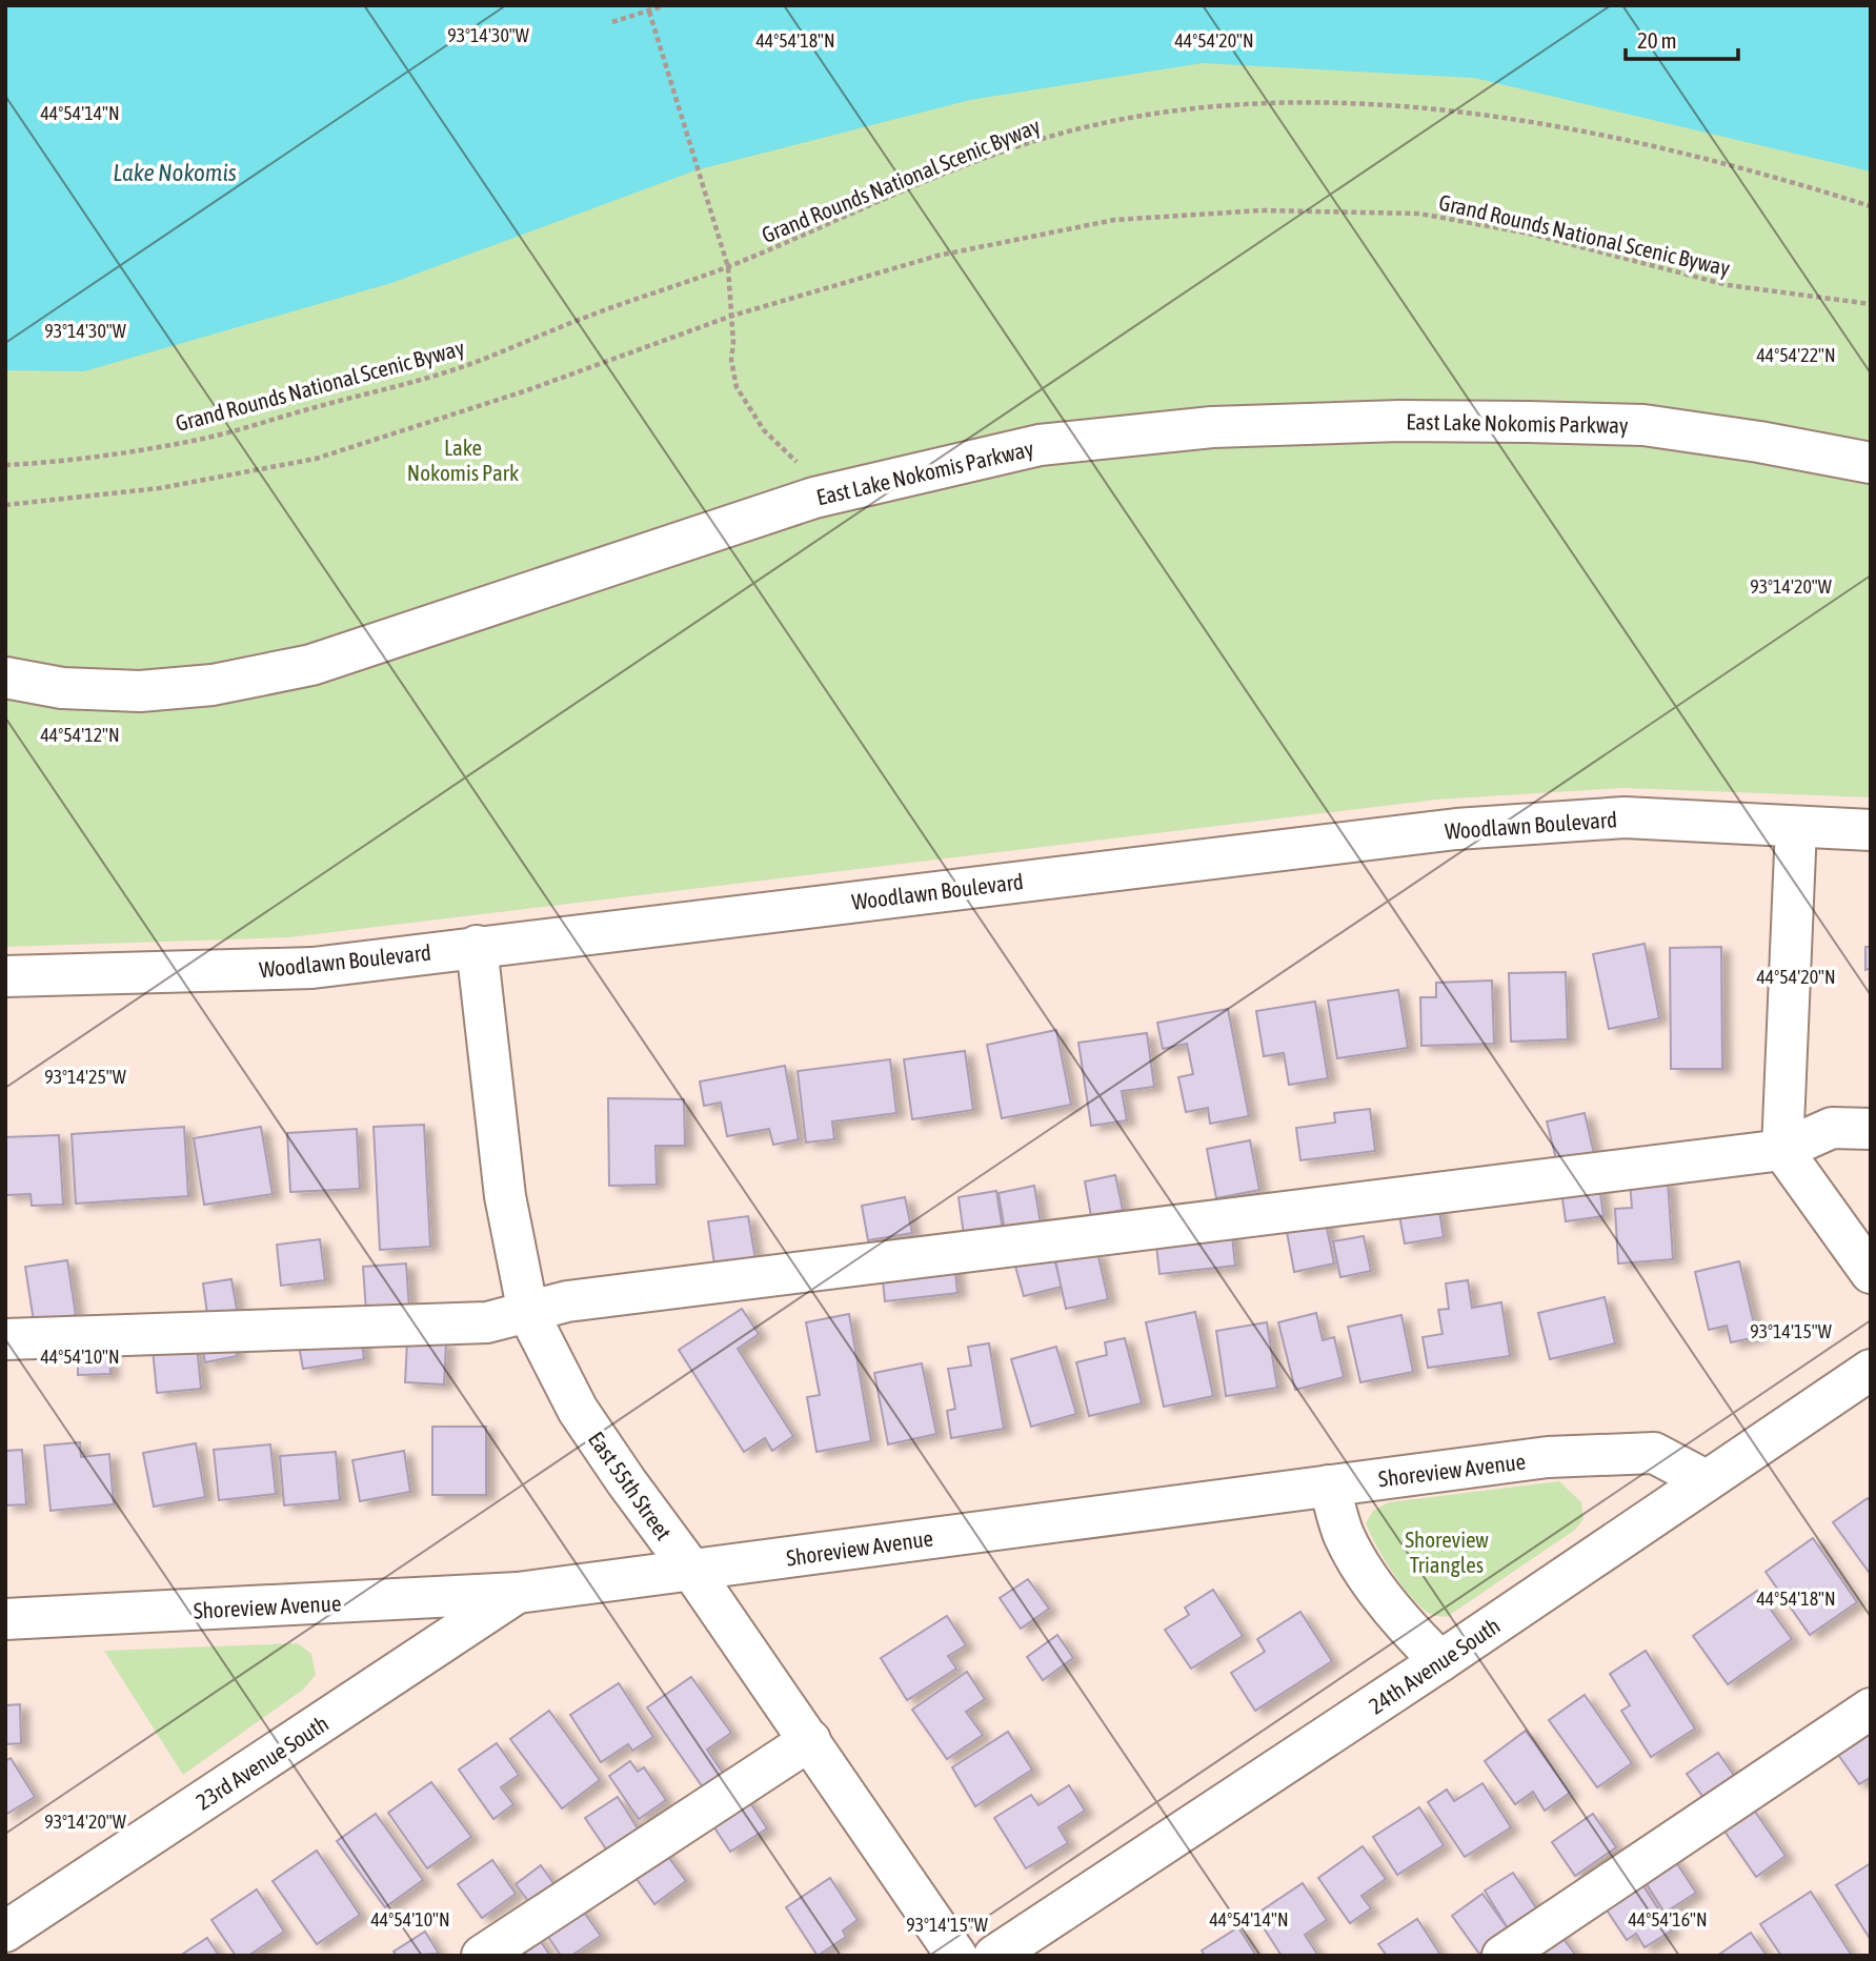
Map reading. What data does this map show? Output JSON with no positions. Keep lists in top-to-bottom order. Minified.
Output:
{"streets":{"street":["East Lake Nokomis Parkway","Woodlawn Boulevard","Shoreview Avenue","East 55th Street","24th Avenue South","23rd Avenue South"],"path":["Grand Rounds National Scenic Byway"]},"crossings":[["Woodlawn Boulevard","East 55th Street"],["Shoreview Avenue","East 55th Street"],["Shoreview Avenue","24th Avenue South"],["Shoreview Avenue","23rd Avenue South"]],"water":["Lake Nokomis"],"parks":["Lake Nokomis Park","Shoreview Triangles"],"scale_bar":"20 m","coordinates":["93°14'30\"W","44°54'18\"N","44°54'20\"N","44°54'14\"N","44°54'22\"N","93°14'20\"W","44°54'12\"N","93°14'25\"W","93°14'15\"W","44°54'10\"N","44°54'16\"N"]}
